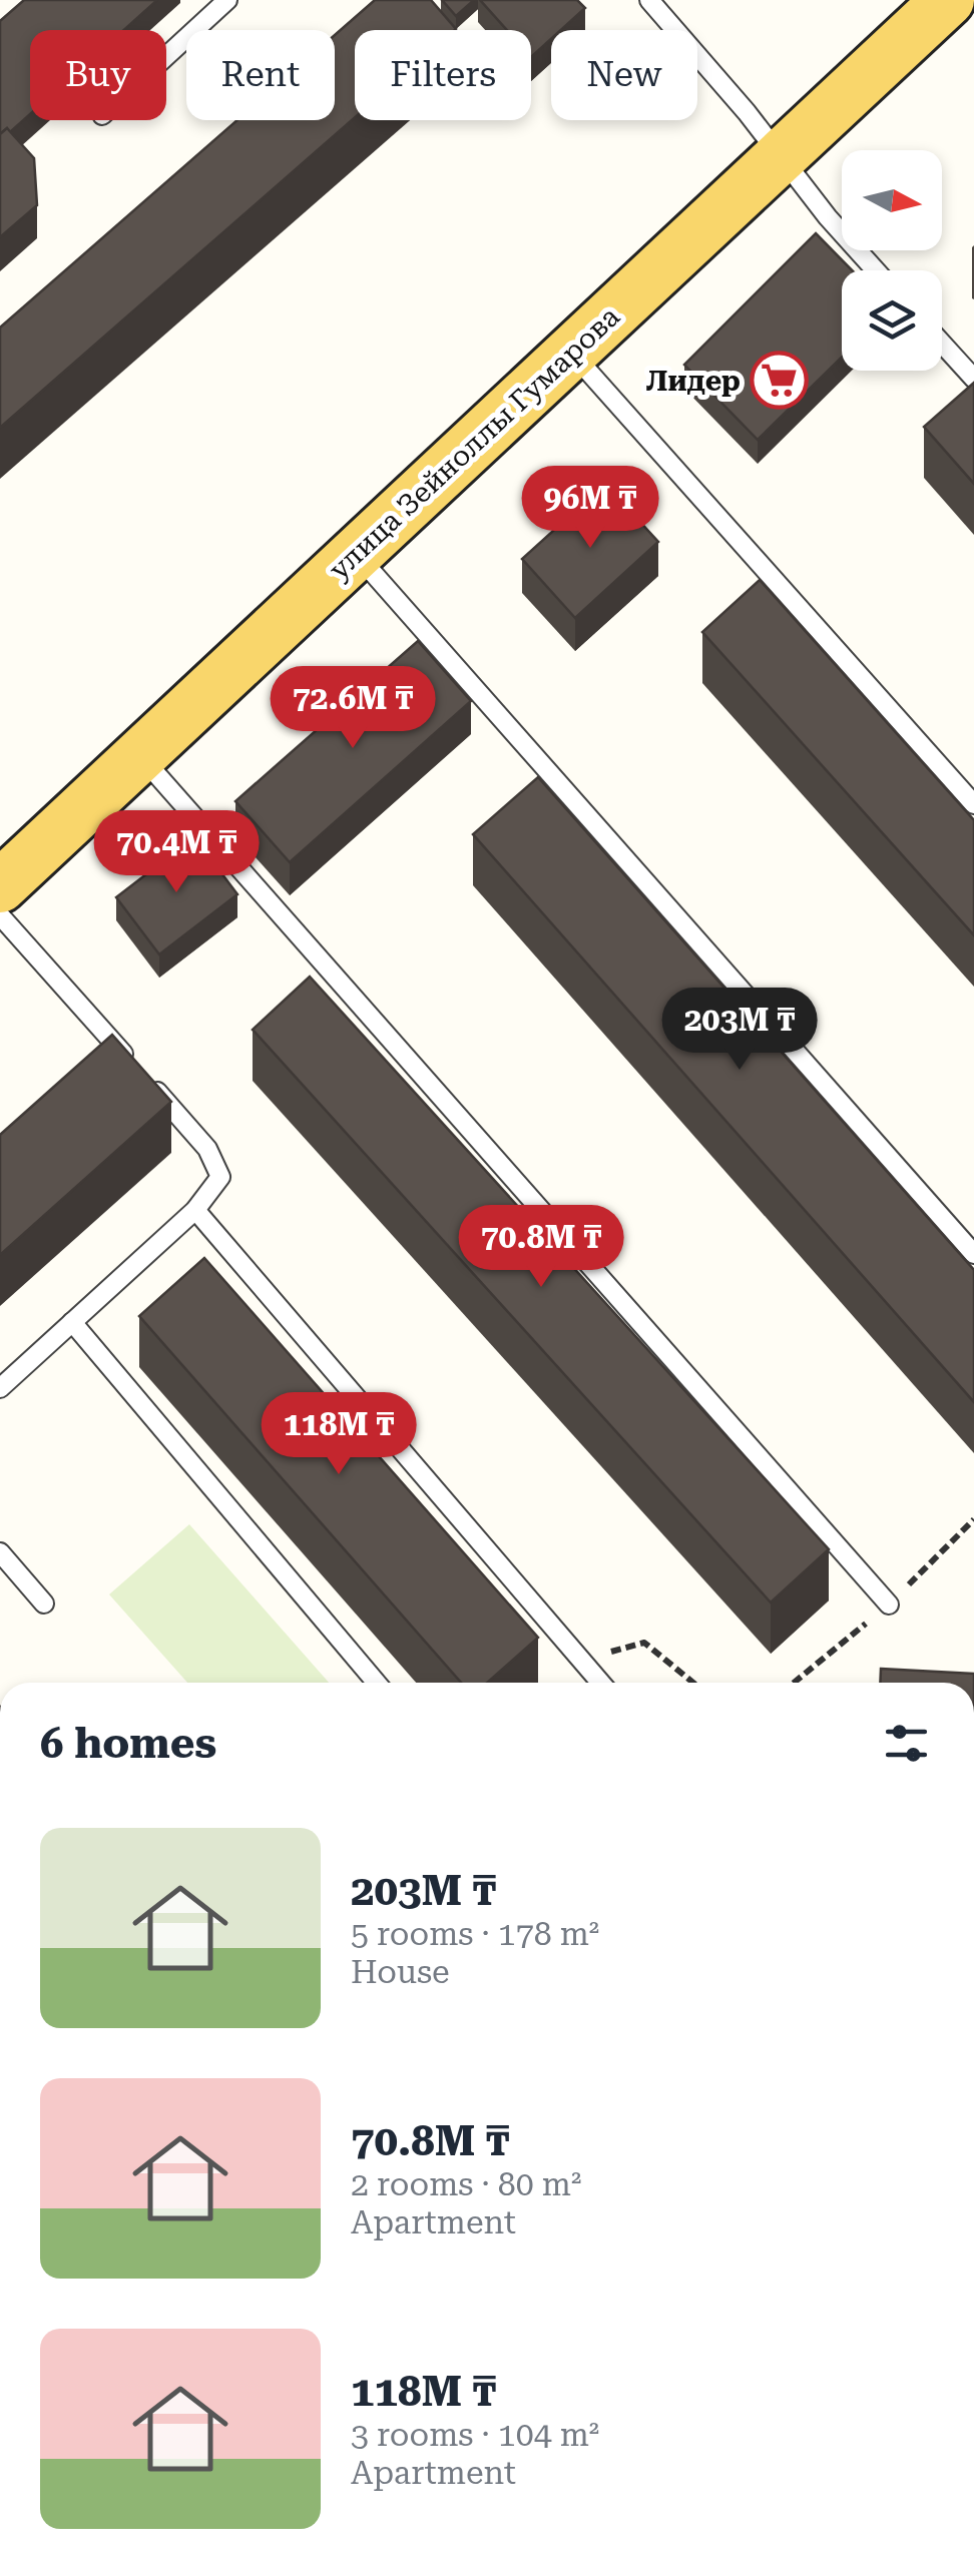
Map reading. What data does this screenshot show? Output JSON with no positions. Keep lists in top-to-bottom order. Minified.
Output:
{"streets":{"main road":["улица Зейноллы Гумарова"]},"places":{"supermarket":["Лидер"]},"north":"right","page":{"chip":["Buy","Rent","Filters","New"],"price":["96M ₸","72.6M ₸","70.4M ₸","203M ₸","70.8M ₸","118M ₸"],"heading":"6 homes","list":[{"name":"203M ₸","note":"5 rooms · 178 m² · House"},{"name":"70.8M ₸","note":"2 rooms · 80 m² · Apartment"},{"name":"118M ₸","note":"3 rooms · 104 m² · Apartment"}]}}
